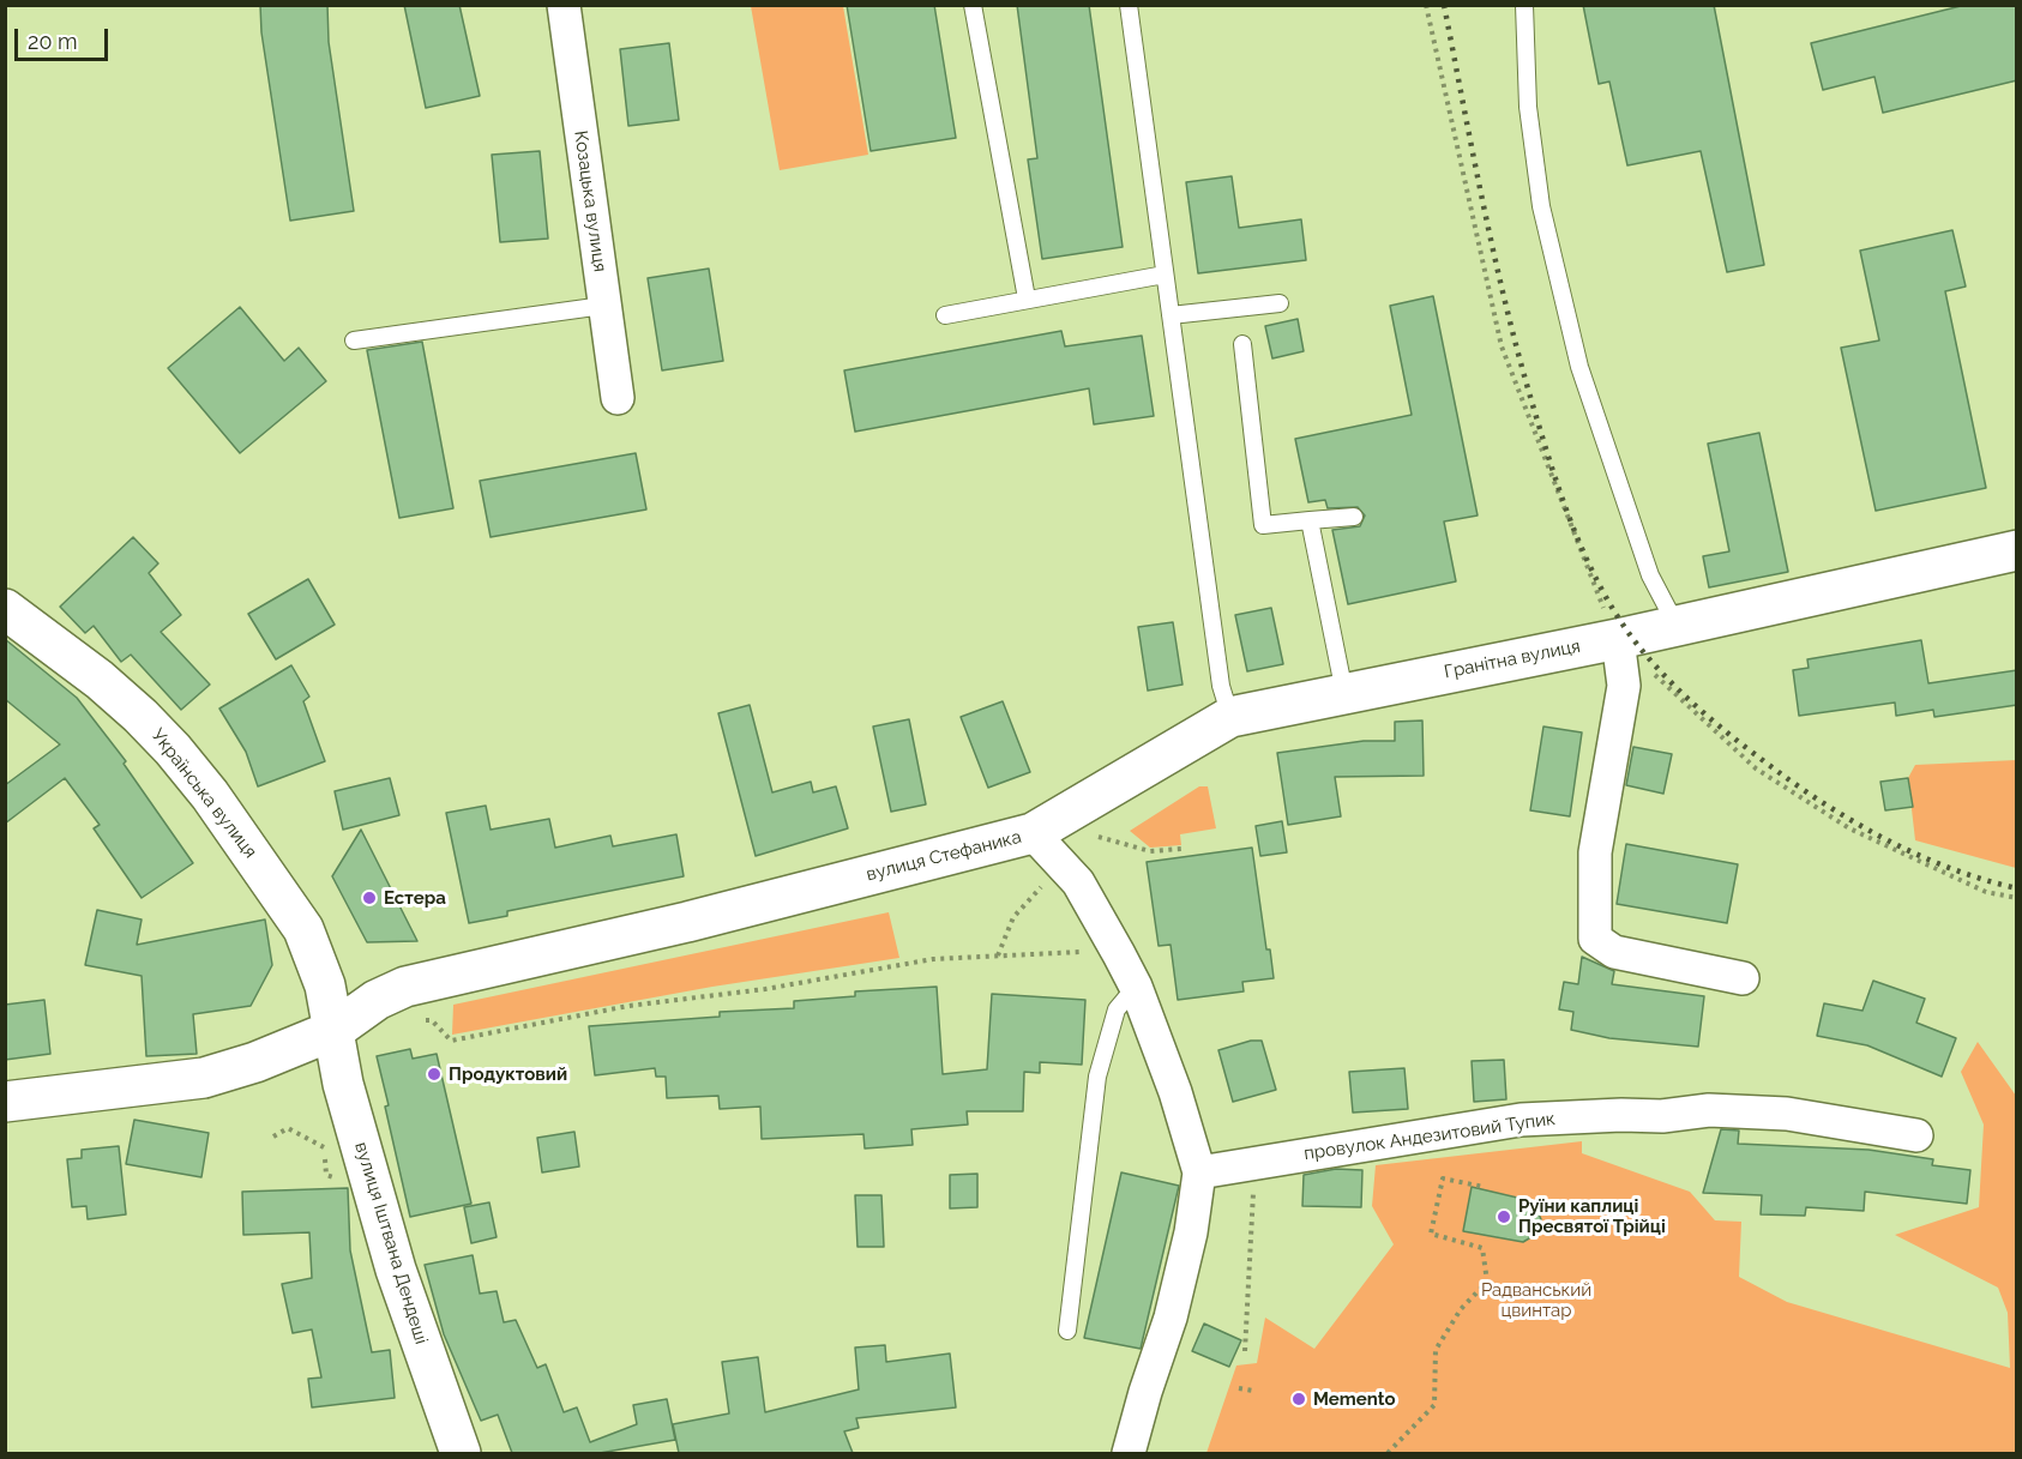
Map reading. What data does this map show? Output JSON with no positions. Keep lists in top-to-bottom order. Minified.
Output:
{"streets":{"street":["Козацька вулиця","Гранітна вулиця","Українська вулиця","вулиця Стефаника","провулок Андезитовий Тупик","вулиця Іштвана Дендеші"]},"crossings":[["Гранітна вулиця","вулиця Стефаника"],["Українська вулиця","вулиця Стефаника"],["Українська вулиця","вулиця Іштвана Дендеші"],["вулиця Стефаника","провулок Андезитовий Тупик"],["вулиця Стефаника","вулиця Іштвана Дендеші"]],"parks":["Радванський цвинтар"],"places":["Естера","Продуктовий","Руїни каплиці Пресвятої Трійці","Memento"],"scale_bar":"20 m"}
